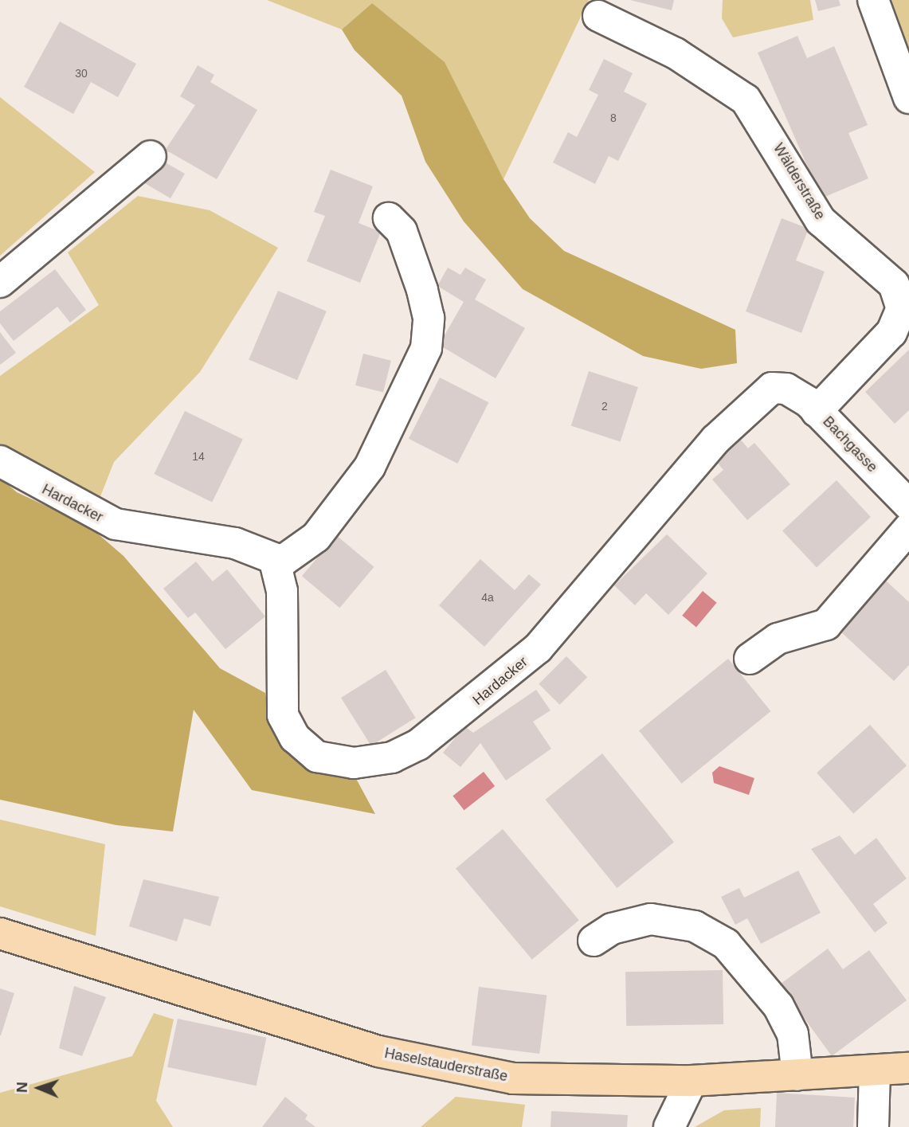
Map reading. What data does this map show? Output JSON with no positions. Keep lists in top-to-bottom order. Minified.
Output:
{"streets":{"main road":["Haselstauderstraße"],"street":["Wälderstraße","Bachgasse","Hardacker"]},"crossings":[["Wälderstraße","Bachgasse"],["Bachgasse","Hardacker"]],"house_numbers":["30","8","2","14","4a"],"north":"left"}
